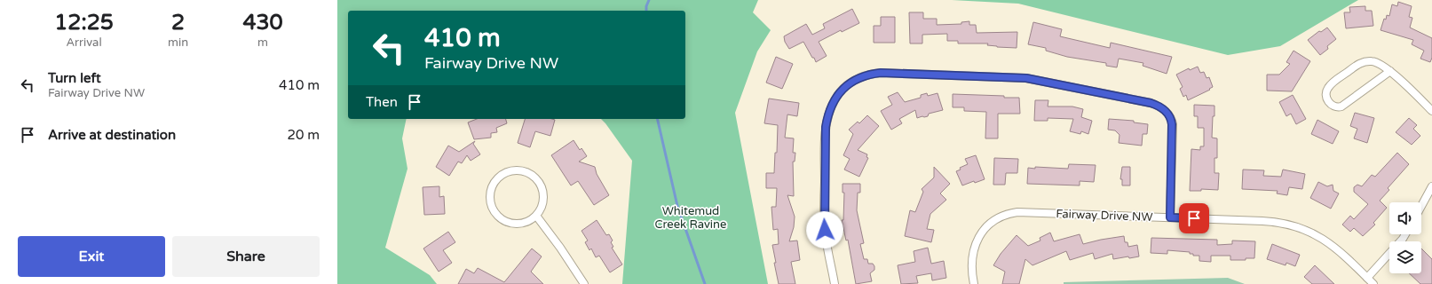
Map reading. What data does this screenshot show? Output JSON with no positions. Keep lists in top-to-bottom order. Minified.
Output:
{"streets":{"street":["Fairway Drive NW"]},"parks":["Whitemud Creek Ravine"],"page":{"eta":["12:25","Arrival","2","min","430","m"],"turn":["410 m","Fairway Drive NW"],"list":[{"name":"Turn left","note":"Fairway Drive NW","value":"410 m"},{"name":"Arrive at destination","value":"20 m"}],"then":"Then","buttons":["Exit","Share"]}}
